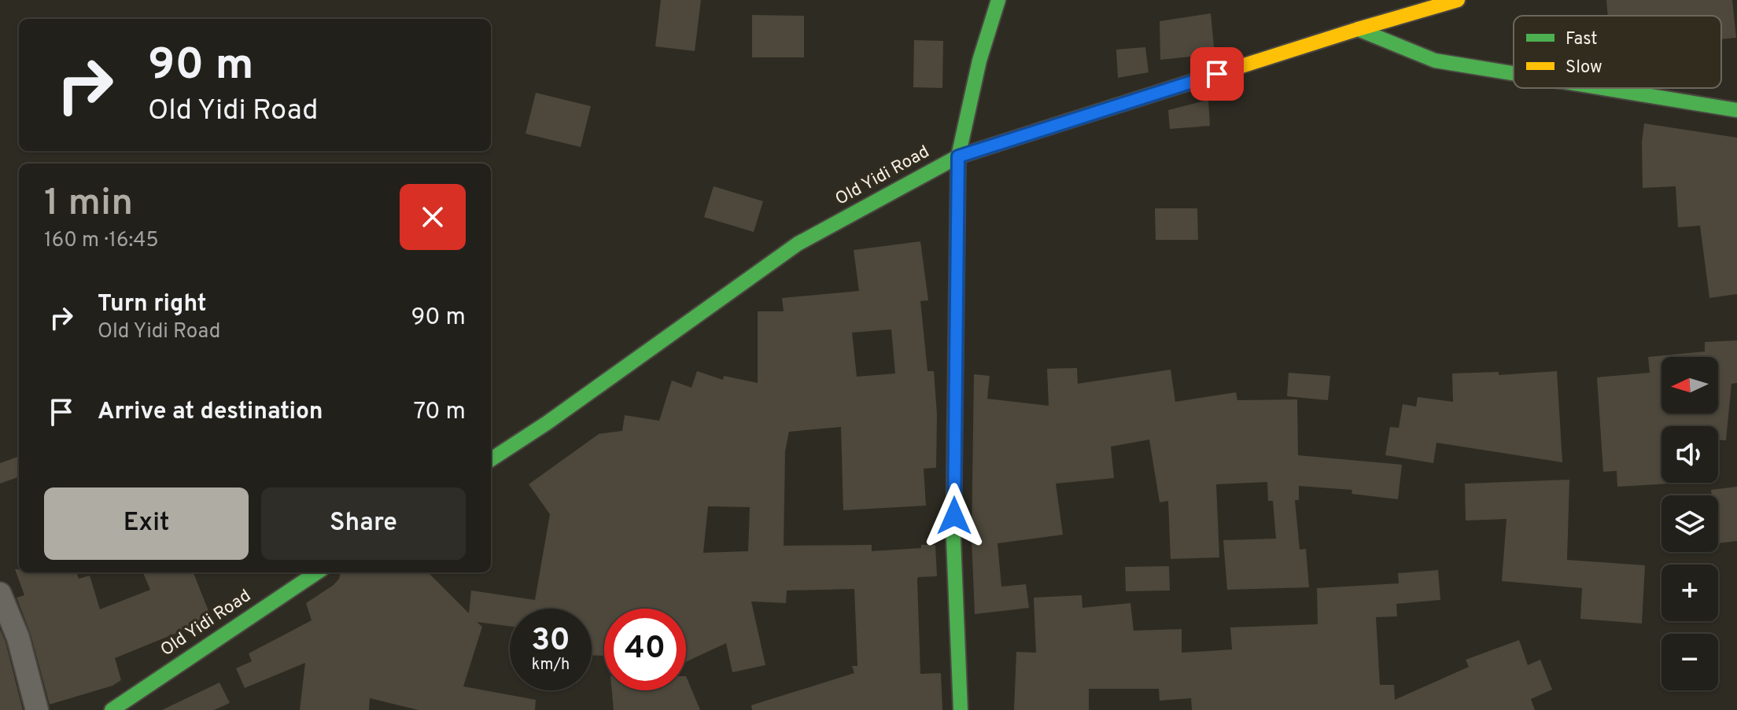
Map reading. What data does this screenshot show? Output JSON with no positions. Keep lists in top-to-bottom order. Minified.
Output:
{"streets":{"main road":["Old Yidi Road"]},"legend":["Fast","Slow"],"north":"left","page":{"turn":["90 m","Old Yidi Road"],"heading":["1 min","160 m · 16:45"],"list":[{"name":"Turn right","note":"Old Yidi Road","value":"90 m"},{"name":"Arrive at destination","value":"70 m"}],"map_buttons":["+","−"],"buttons":["Exit","Share"],"speed":"30 km/h","limit":"40"}}
